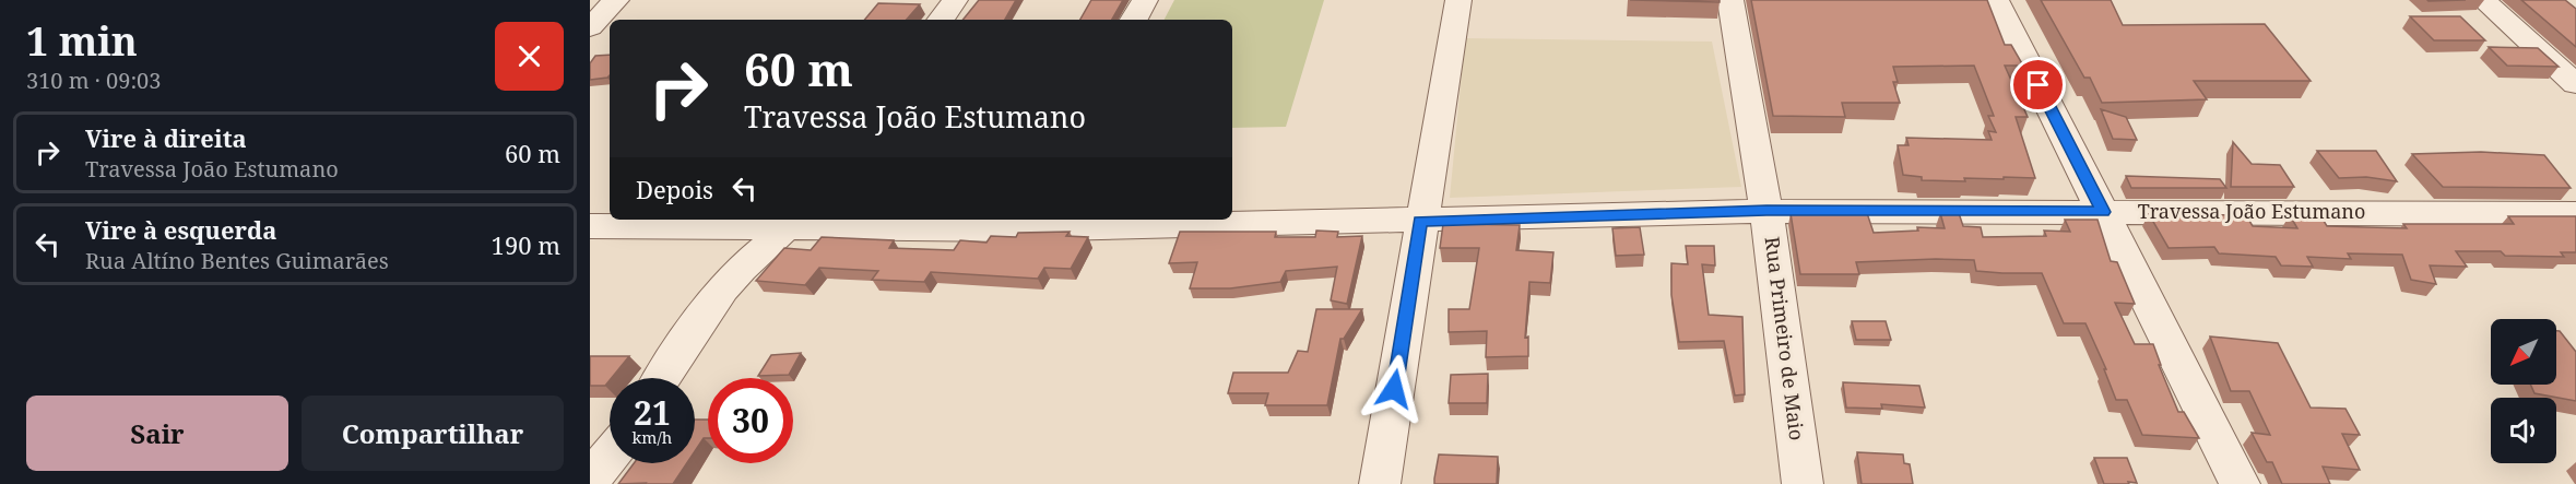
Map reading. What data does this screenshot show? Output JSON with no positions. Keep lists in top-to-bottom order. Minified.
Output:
{"streets":{"street":["Travessa João Estumano","Rua Primeiro de Maio"]},"crossings":[["Travessa João Estumano","Rua Primeiro de Maio"]],"north":"bottom left","page":{"heading":["1 min","310 m · 09:03"],"turn":["60 m","Travessa João Estumano"],"list":[{"name":"Vire à direita","note":"Travessa João Estumano","value":"60 m"},{"name":"Vire à esquerda","note":"Rua Altíno Bentes Guimarães","value":"190 m"}],"then":"Depois","speed":"21 km/h","limit":"30","buttons":["Sair","Compartilhar"]}}
